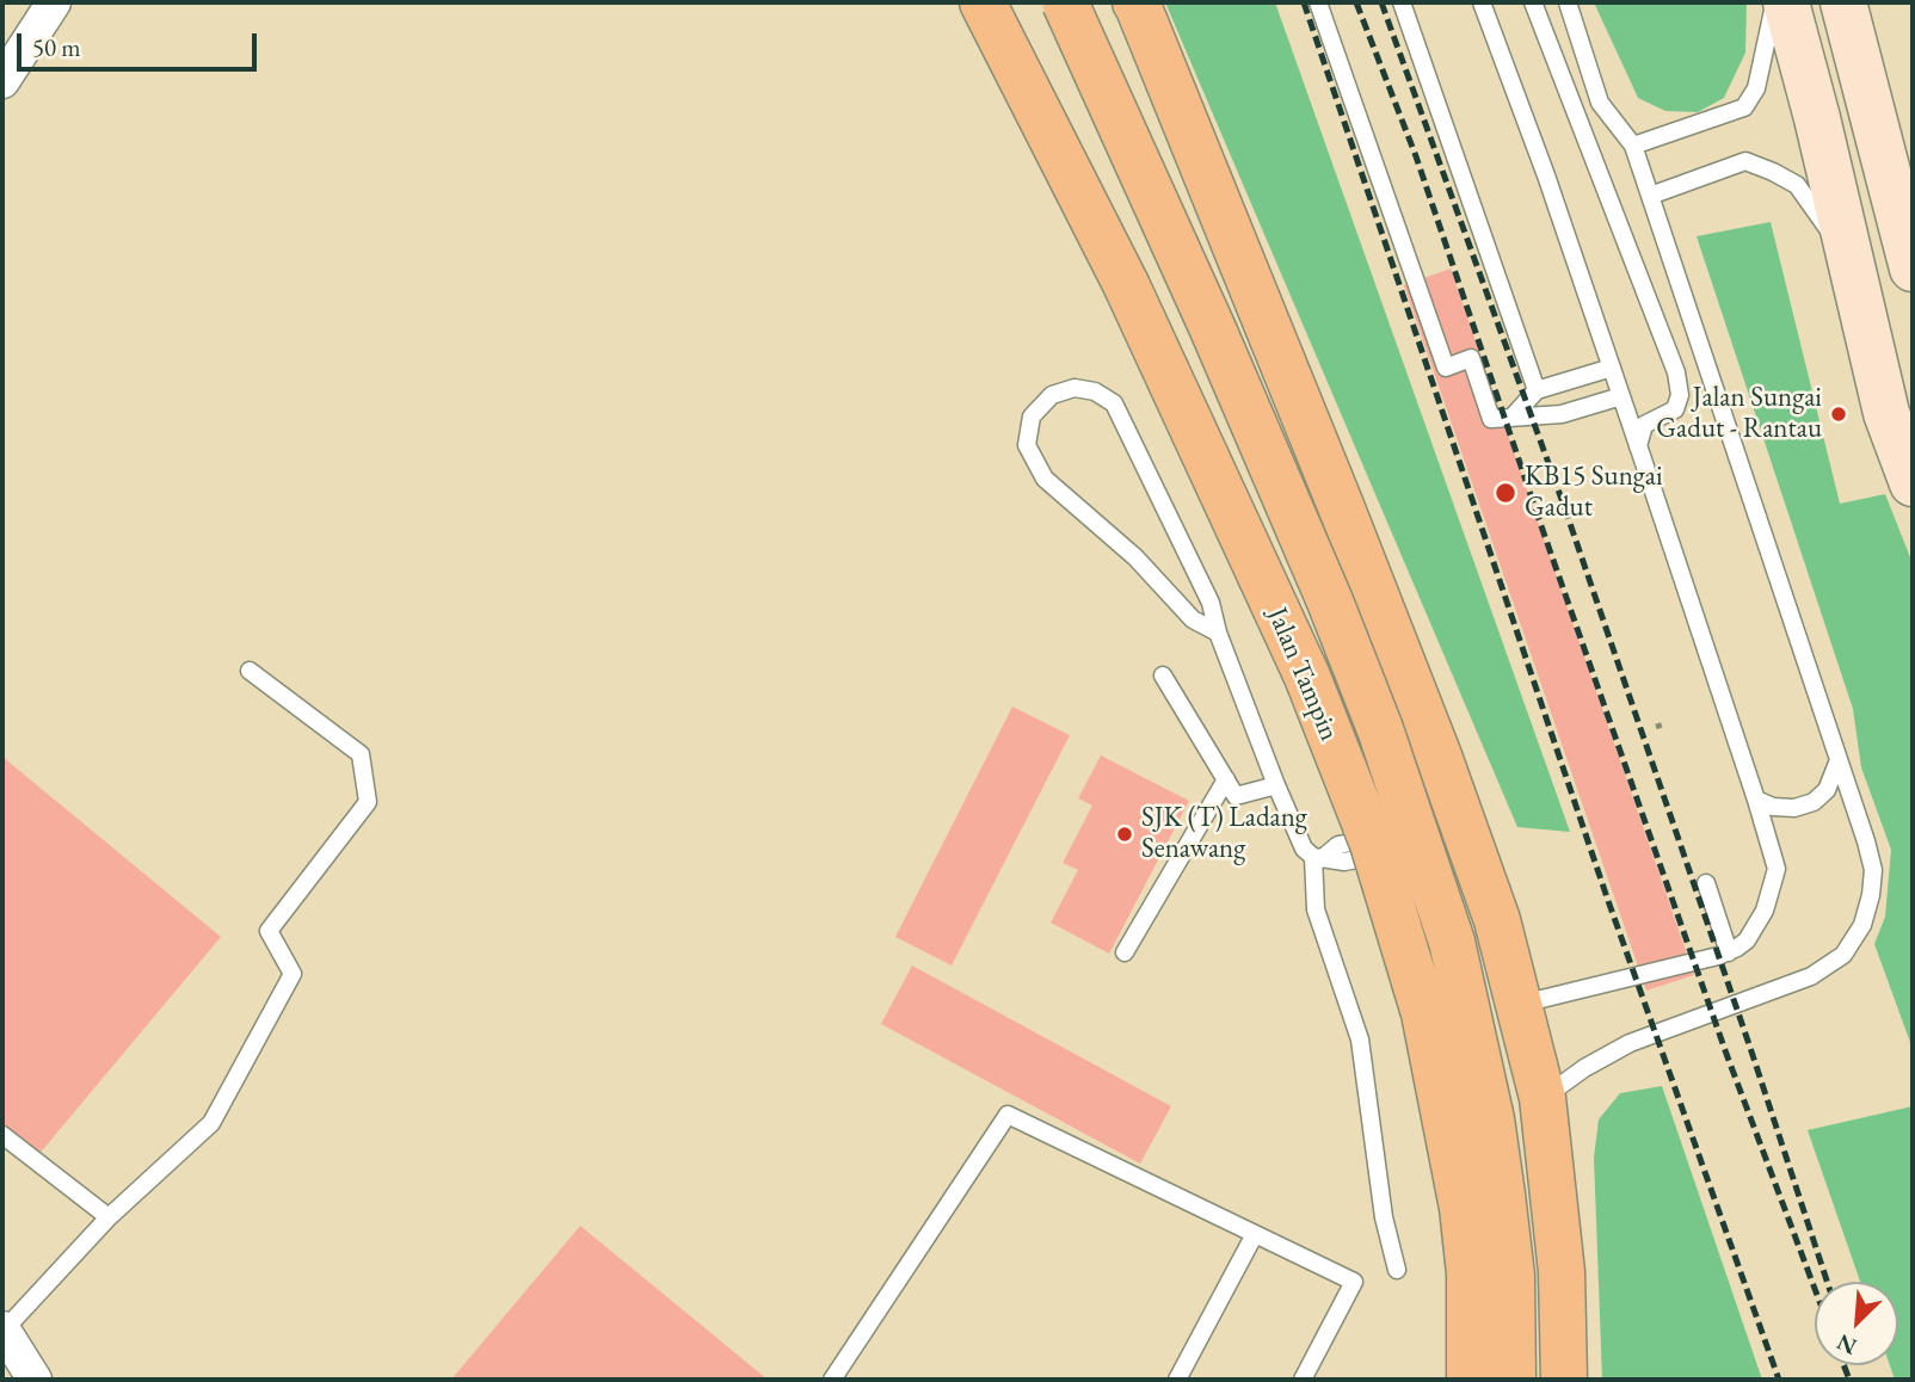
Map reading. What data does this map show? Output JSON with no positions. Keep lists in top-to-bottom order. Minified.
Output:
{"streets":{"main road":["Jalan Tampin"]},"places":["Jalan Sungai Gadut - Rantau","KB15 Sungai Gadut","SJK (T) Ladang Senawang"],"scale_bar":"50 m","north":"bottom left"}
